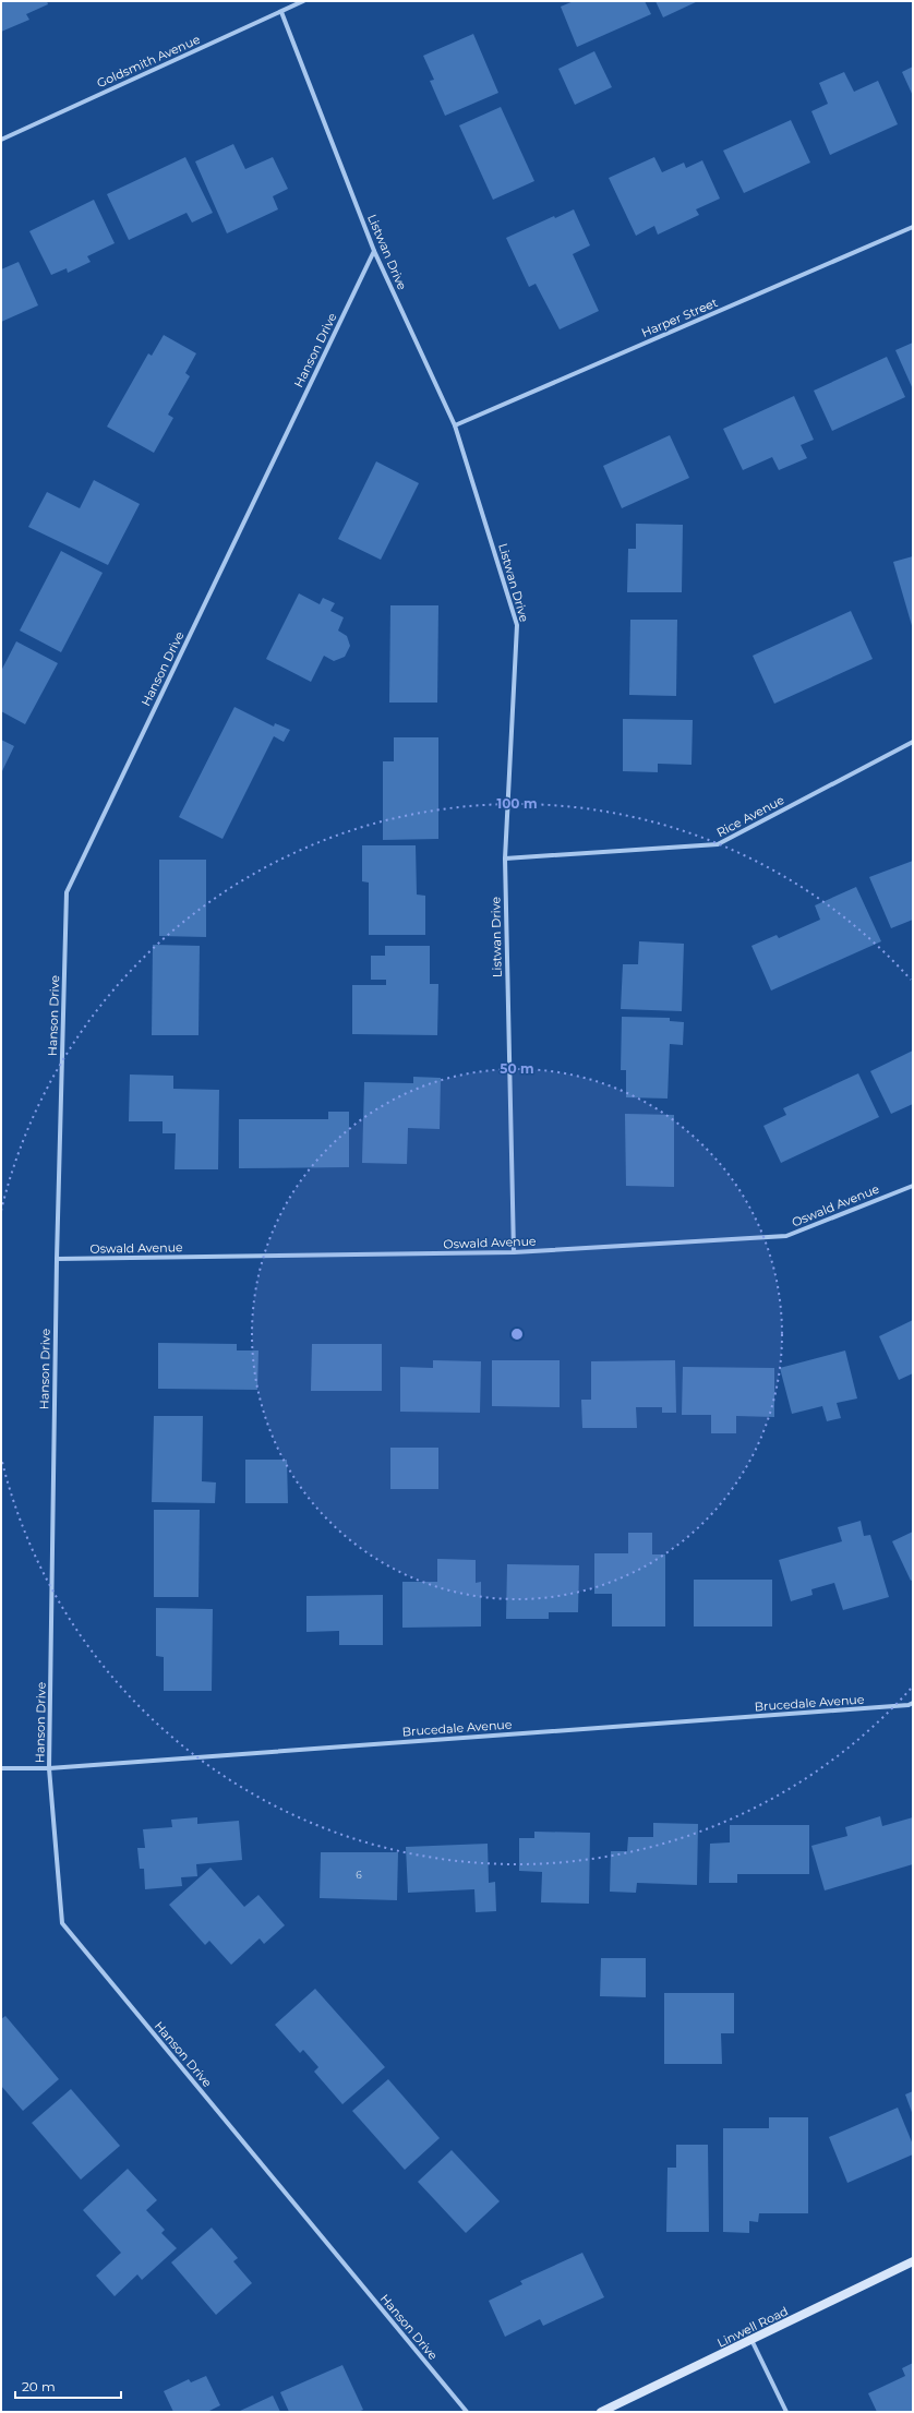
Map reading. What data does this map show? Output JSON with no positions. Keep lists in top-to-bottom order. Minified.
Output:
{"streets":{"main road":["Linwell Road"],"street":["Goldsmith Avenue","Listwan Drive","Harper Street","Hanson Drive","Rice Avenue","Oswald Avenue","Brucedale Avenue"]},"crossings":[["Goldsmith Avenue","Listwan Drive"],["Listwan Drive","Harper Street"],["Listwan Drive","Hanson Drive"],["Listwan Drive","Rice Avenue"],["Listwan Drive","Oswald Avenue"],["Hanson Drive","Oswald Avenue"],["Hanson Drive","Brucedale Avenue"]],"house_numbers":["6"],"scale_bar":"20 m","rings":["100 m","50 m"]}
